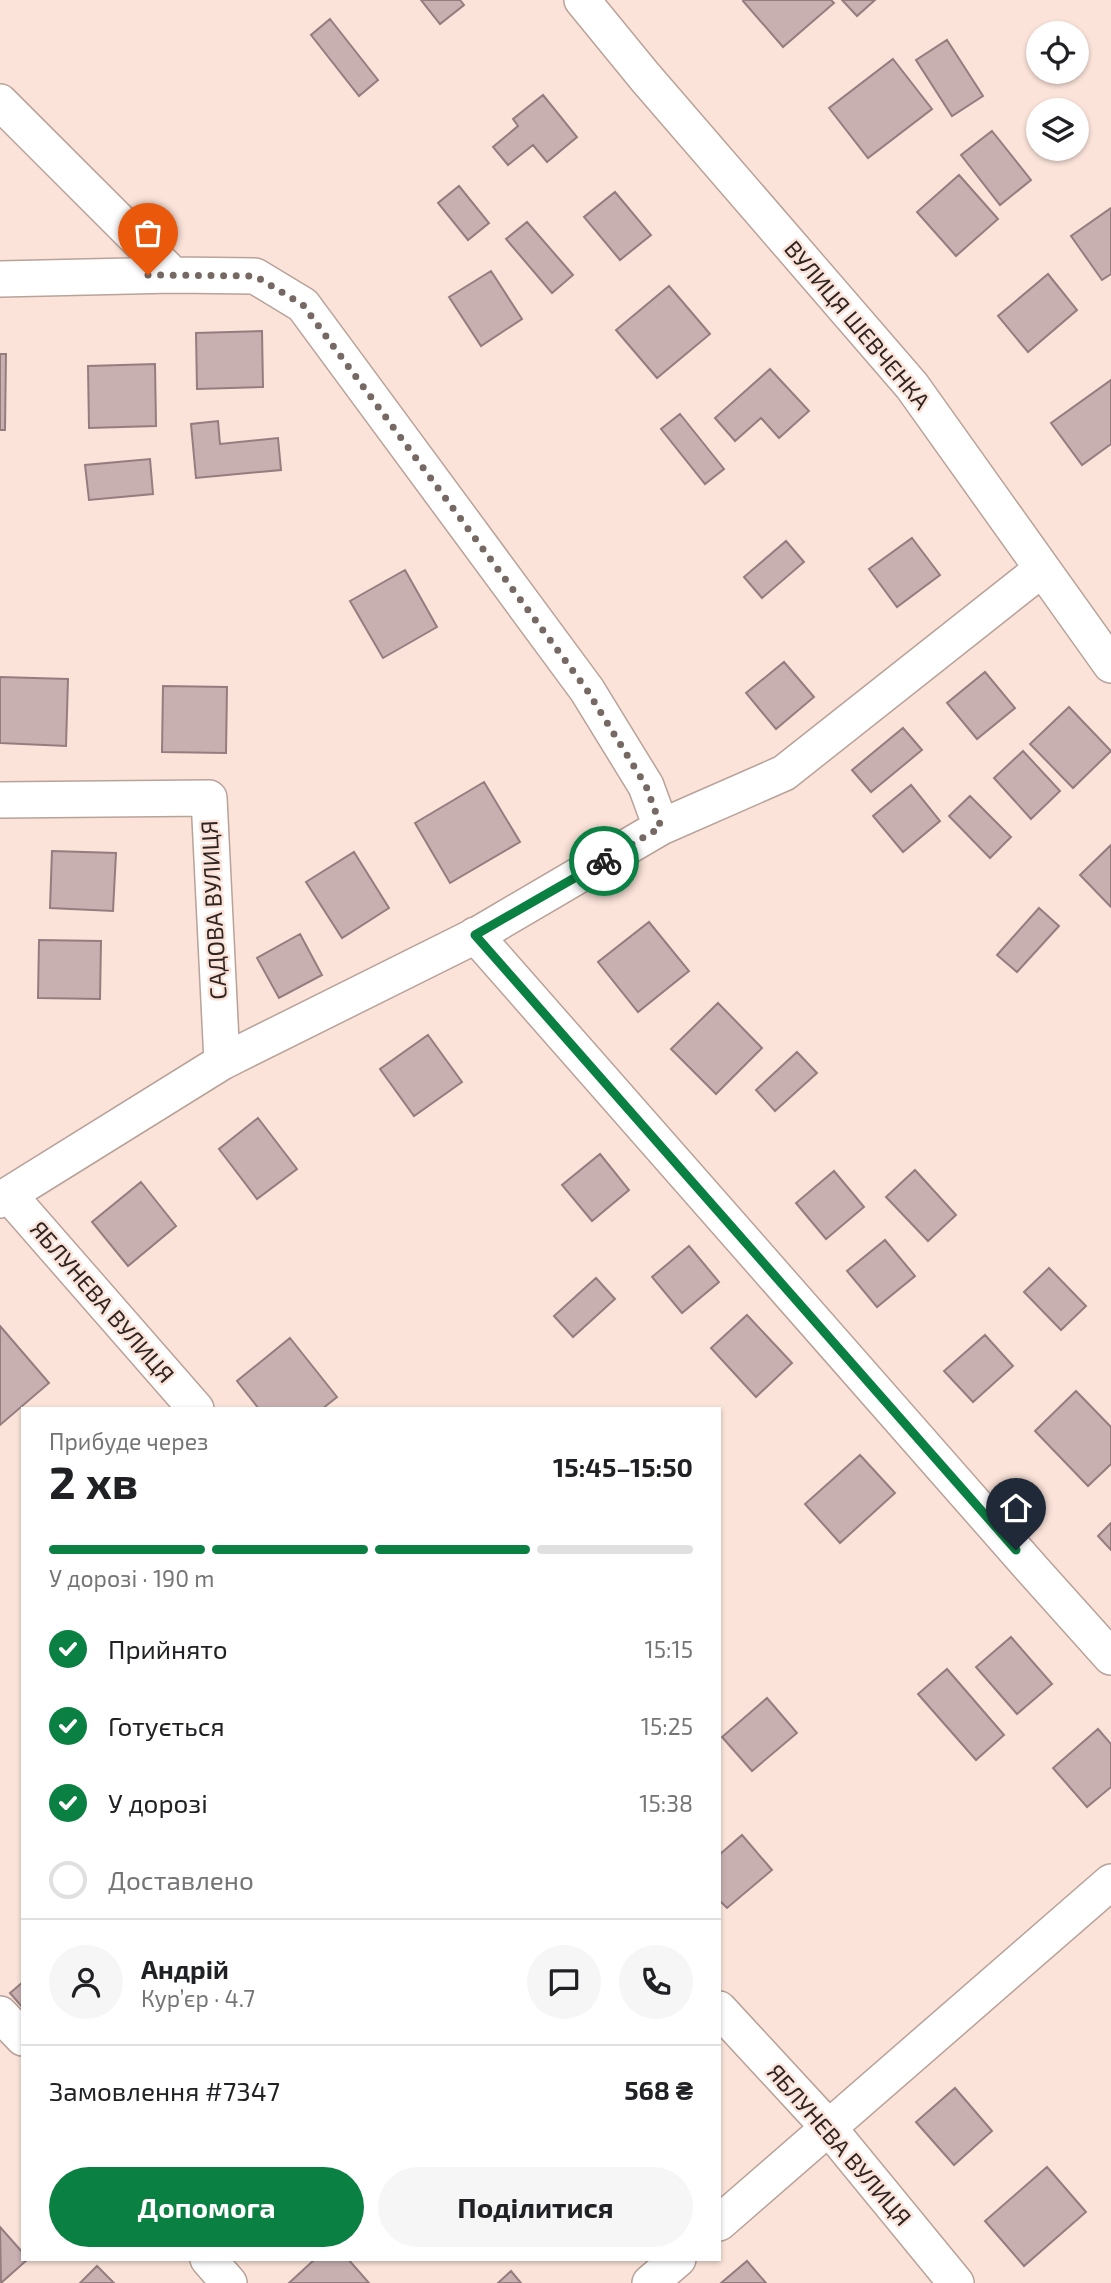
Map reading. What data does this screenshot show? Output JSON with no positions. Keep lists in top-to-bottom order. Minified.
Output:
{"streets":{"street":["ВУЛИЦЯ ШЕВЧЕНКА","САДОВА ВУЛИЦЯ","ЯБЛУНЕВА ВУЛИЦЯ"]},"page":{"heading":["2 хв","Прибуде через","15:45–15:50"],"panel":["Андрій","Кур’єр · 4.7","Замовлення #7347","568 ₴"],"bar":"У дорозі · 190 m","list":[["Прийнято","15:15"],["Готується","15:25"],["У дорозі","15:38"],"Доставлено"],"buttons":["Допомога","Поділитися"]}}
